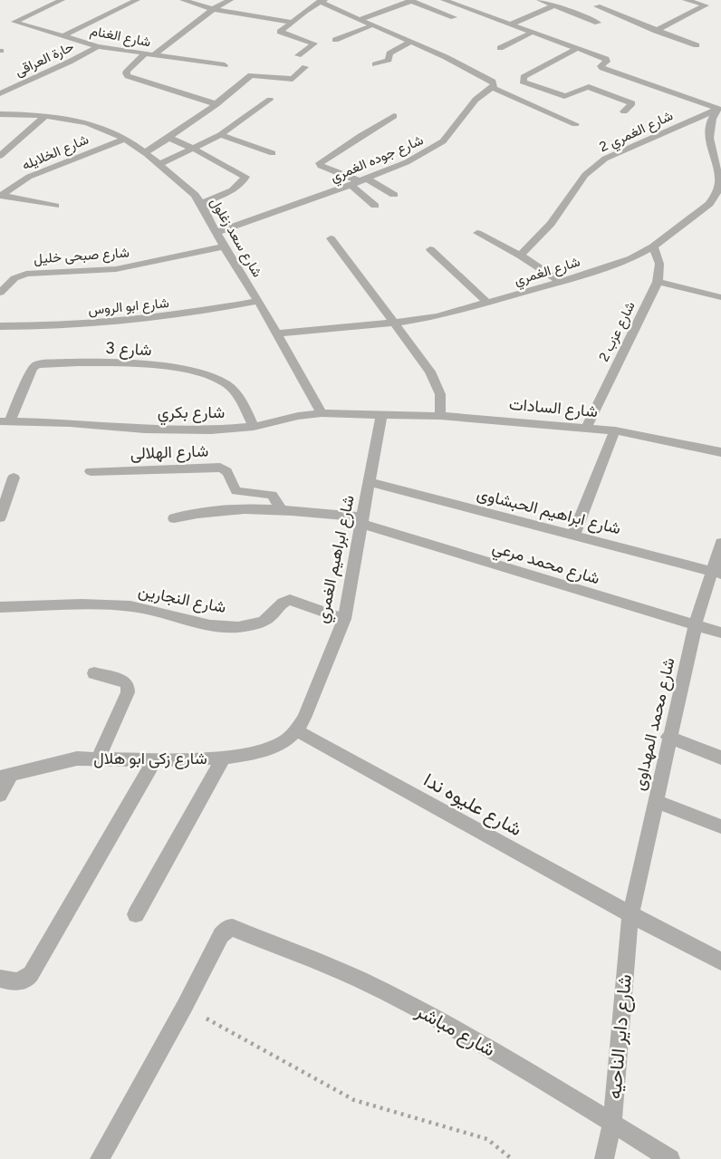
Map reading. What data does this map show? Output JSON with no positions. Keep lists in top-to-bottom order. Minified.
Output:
{"streets":{"street":["شارع الغنام","حارة العراقى","شارع الغمري 2","شارع الخلايله","شارع جوده الغمري","شارع سعد زغلول","شارع صبحى خليل","شارع الغمري","شارع ابو الروس","شارع عزب 2","شارع 3","شارع السادات","شارع بكري","شارع الهلالى","شارع ابراهيم الحبشاوى","شارع ابراهيم الغمري","شارع محمد مرعي","شارع النجارين","شارع محمد المهداوى","شارع زكى ابو هلال","شارع عليوه ندا","شارع مباشر","شارع داير الناحيه"]},"crossings":[["شارع الغنام","حارة العراقى"],["شارع الغمري 2","شارع الغمري"],["شارع الخلايله","شارع سعد زغلول"],["شارع جوده الغمري","شارع سعد زغلول"],["شارع سعد زغلول","شارع صبحى خليل"],["شارع سعد زغلول","شارع الغمري"],["شارع سعد زغلول","شارع ابو الروس"],["شارع سعد زغلول","شارع بكري"],["شارع الغمري","شارع عزب 2"],["شارع عزب 2","شارع السادات"],["شارع 3","شارع بكري"],["شارع السادات","شارع بكري"],["شارع السادات","شارع ابراهيم الغمري"],["شارع بكري","شارع ابراهيم الغمري"],["شارع الهلالى","شارع محمد مرعي"],["شارع ابراهيم الحبشاوى","شارع ابراهيم الغمري"],["شارع ابراهيم الحبشاوى","شارع محمد المهداوى"],["شارع ابراهيم الغمري","شارع محمد مرعي"],["شارع ابراهيم الغمري","شارع النجارين"],["شارع ابراهيم الغمري","شارع زكى ابو هلال"],["شارع ابراهيم الغمري","شارع عليوه ندا"],["شارع محمد مرعي","شارع محمد المهداوى"],["شارع محمد المهداوى","شارع عليوه ندا"],["شارع محمد المهداوى","شارع داير الناحيه"],["شارع زكى ابو هلال","شارع عليوه ندا"],["شارع عليوه ندا","شارع داير الناحيه"],["شارع مباشر","شارع داير الناحيه"]]}
